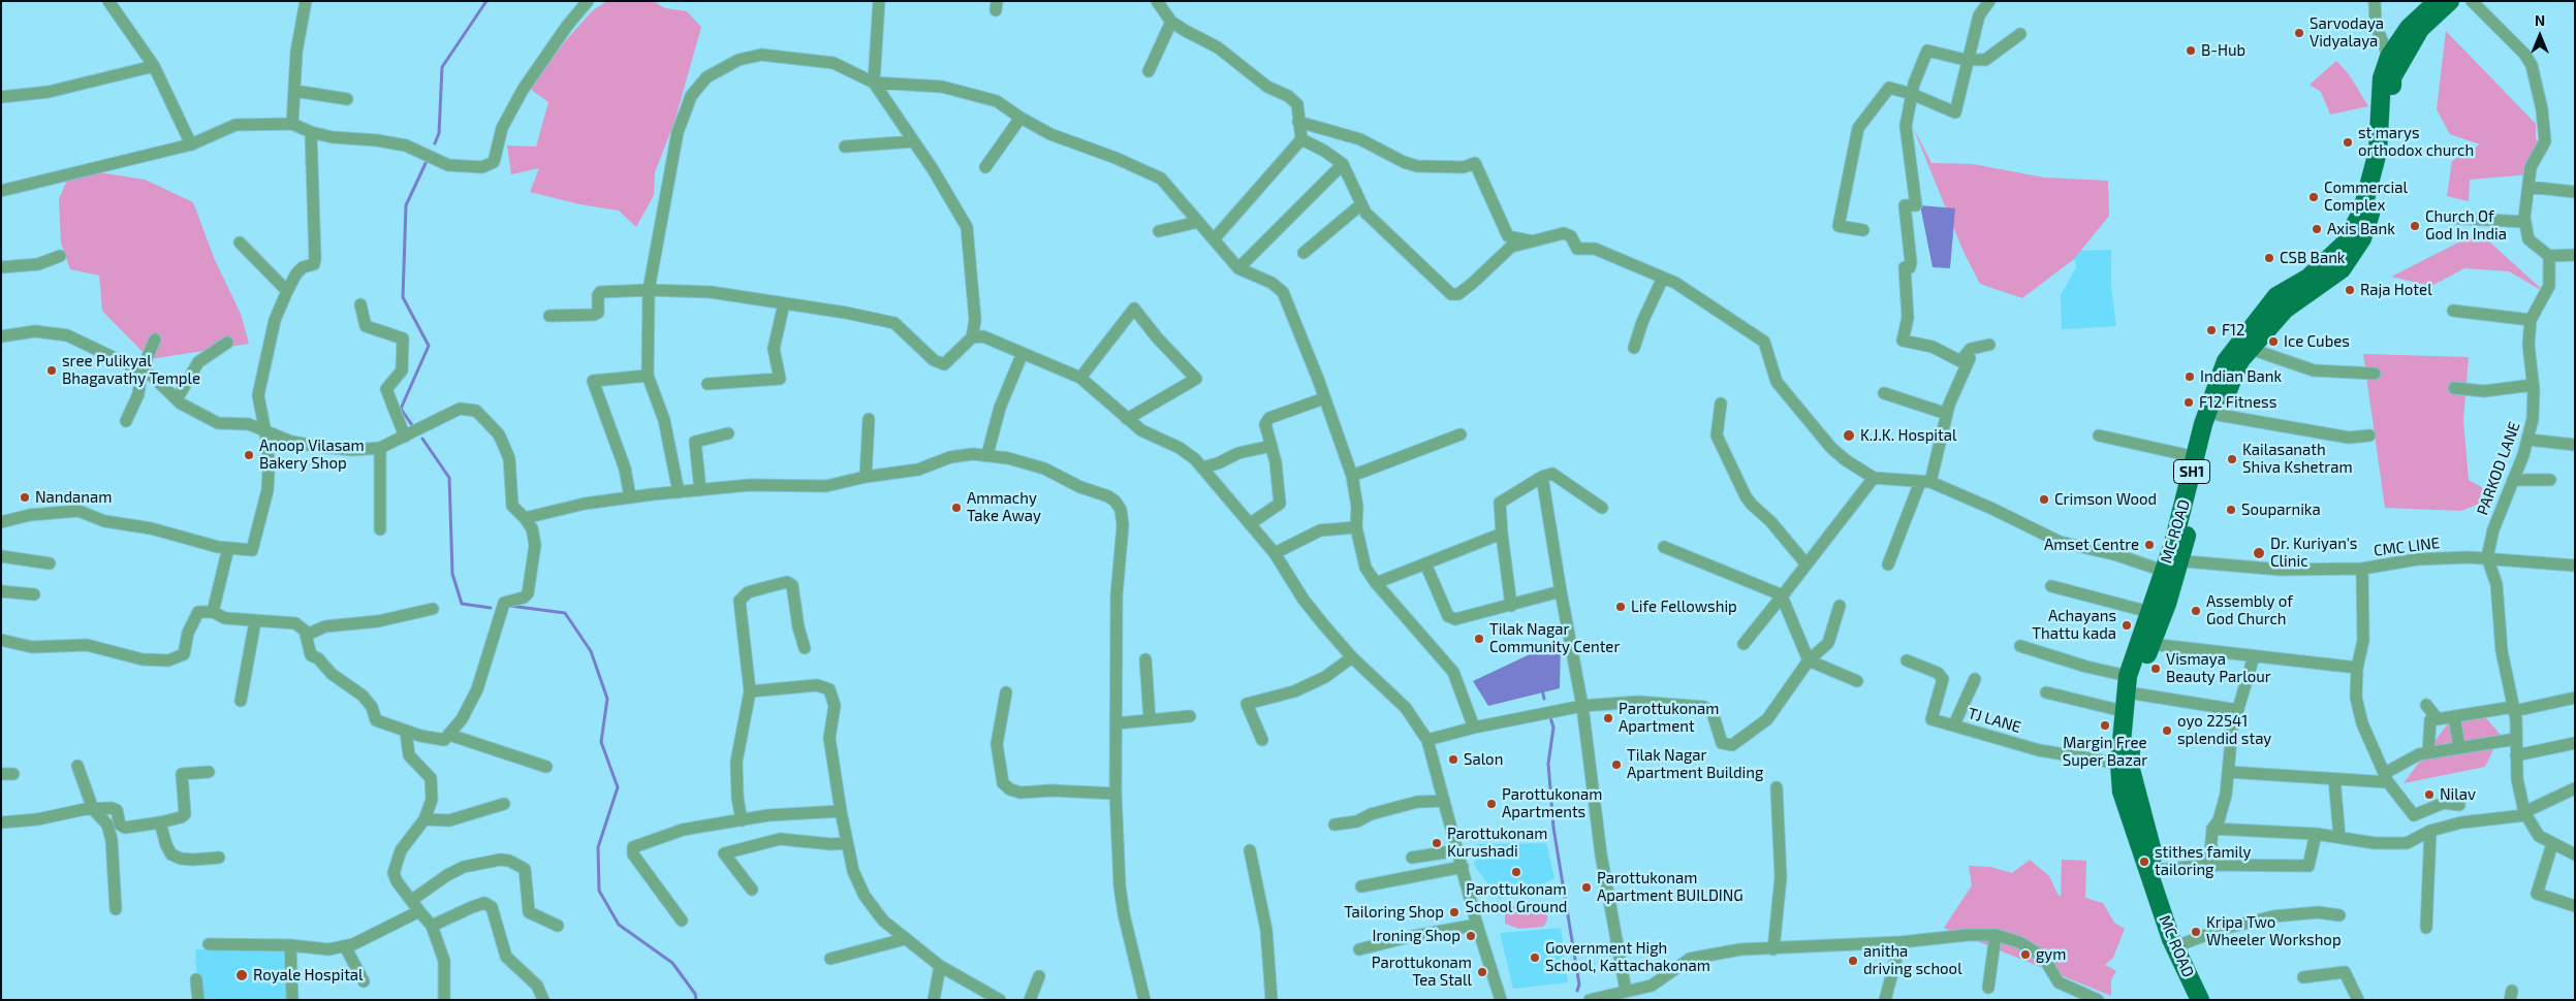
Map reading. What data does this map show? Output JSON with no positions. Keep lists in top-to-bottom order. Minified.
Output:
{"streets":{"main road":["SH1","MC ROAD"],"street":["PARKOD LANE","CMC LINE","TJ LANE"]},"crossings":[["PARKOD LANE","CMC LINE"],["MC ROAD","CMC LINE"],["MC ROAD","TJ LANE"]],"places":["Sarvodaya Vidyalaya","B-Hub","st marys orthodox church","Commercial Complex","Church Of God In India","Axis Bank","CSB Bank","Raja Hotel","F12","Ice Cubes","sree Pulikyal Bhagavathy Temple","Indian Bank","F12 Fitness","K.J.K. Hospital","Anoop Vilasam Bakery Shop","Kailasanath Shiva Kshetram","Nandanam","Crimson Wood","Ammachy Take Away","Souparnika","Amset Centre","Dr. Kuriyan's Clinic","Life Fellowship","Assembly of God Church","Achayans Thattu kada","Tilak Nagar Community Center","Vismaya Beauty Parlour","Parottukonam Apartment","Margin Free Super Bazar","oyo 22541 splendid stay","Salon","Tilak Nagar Apartment Building","Nilav","Parottukonam Apartments","Parottukonam Kurushadi","stithes family tailoring","Parottukonam School Ground","Parottukonam Apartment BUILDING","Tailoring Shop","Kripa Two Wheeler Workshop","Ironing Shop","gym","Government High School, Kattachakonam","anitha driving school","Parottukonam Tea Stall","Royale Hospital"],"north":"top"}
